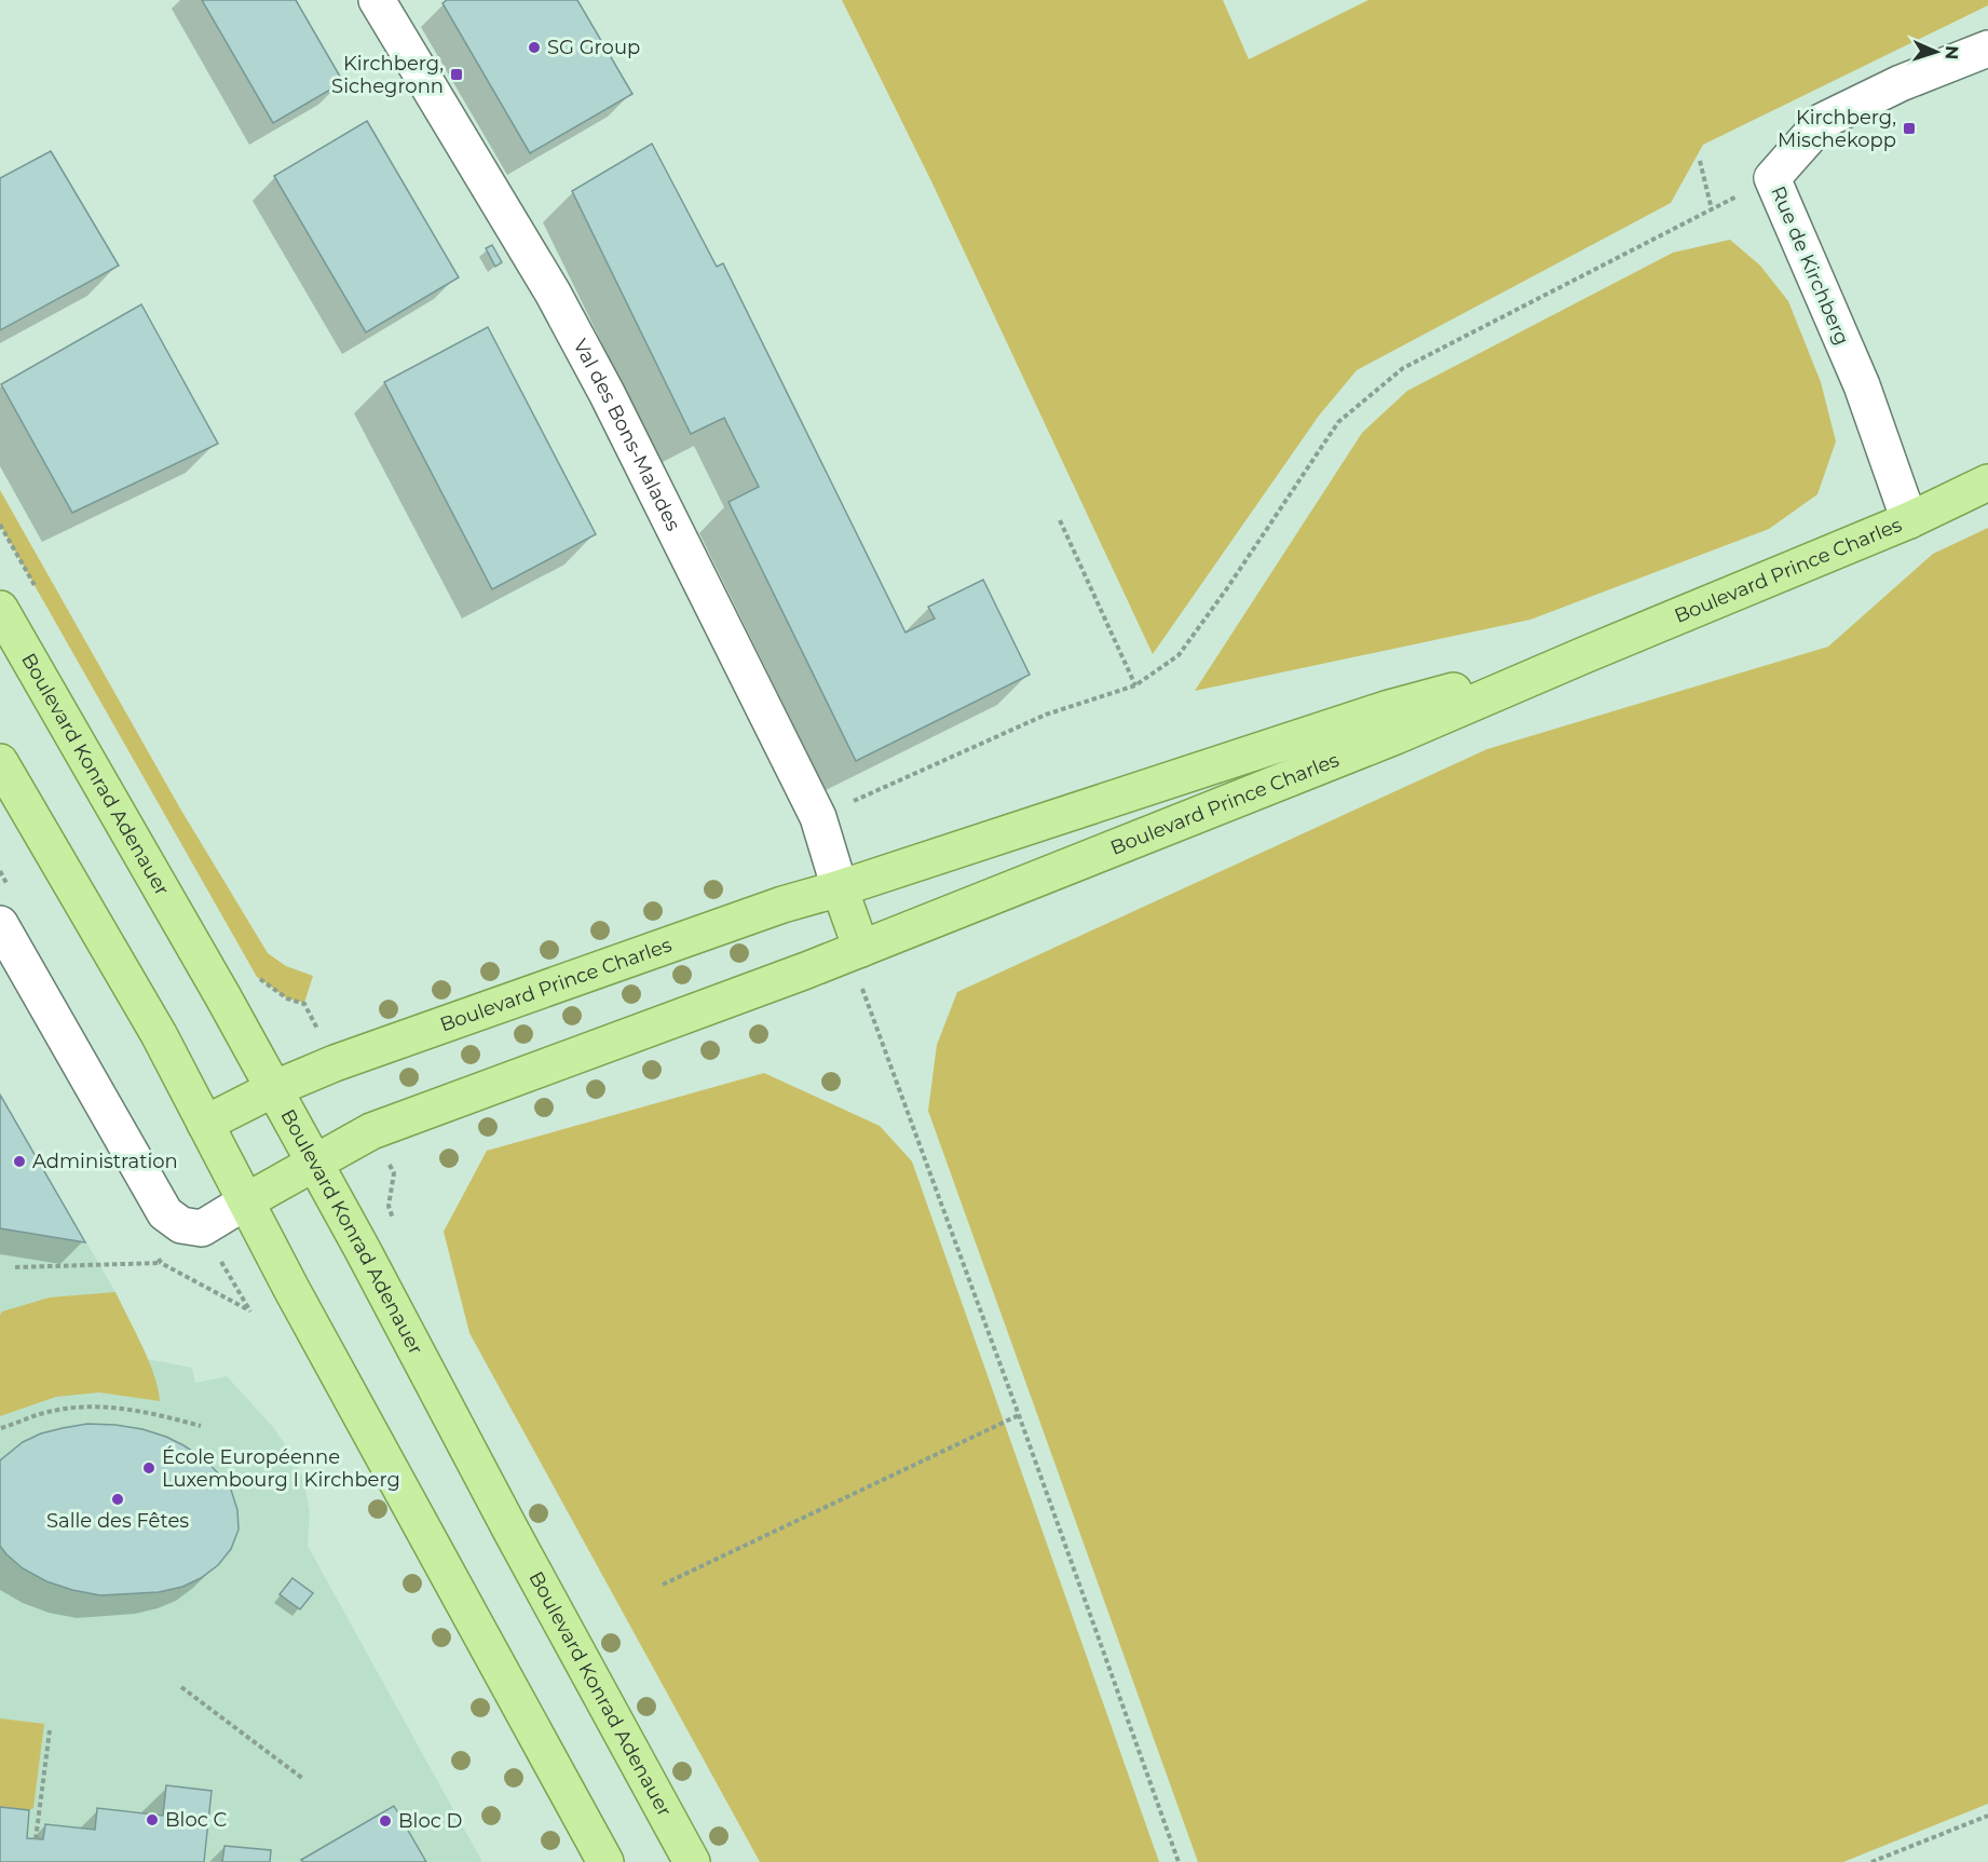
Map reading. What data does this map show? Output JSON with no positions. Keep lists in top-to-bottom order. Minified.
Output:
{"streets":{"main road":["Boulevard Prince Charles","Boulevard Konrad Adenauer"],"street":["Rue de Kirchberg","Val des Bons-Malades"]},"crossings":[["Rue de Kirchberg","Boulevard Prince Charles"],["Val des Bons-Malades","Boulevard Prince Charles"],["Boulevard Prince Charles","Boulevard Konrad Adenauer"]],"places":{"other":["SG Group","Administration","École Européenne Luxembourg I Kirchberg","Salle des Fêtes","Bloc C","Bloc D"],"transit":["Kirchberg, Sichegronn","Kirchberg, Mischekopp"]},"north":"right"}
